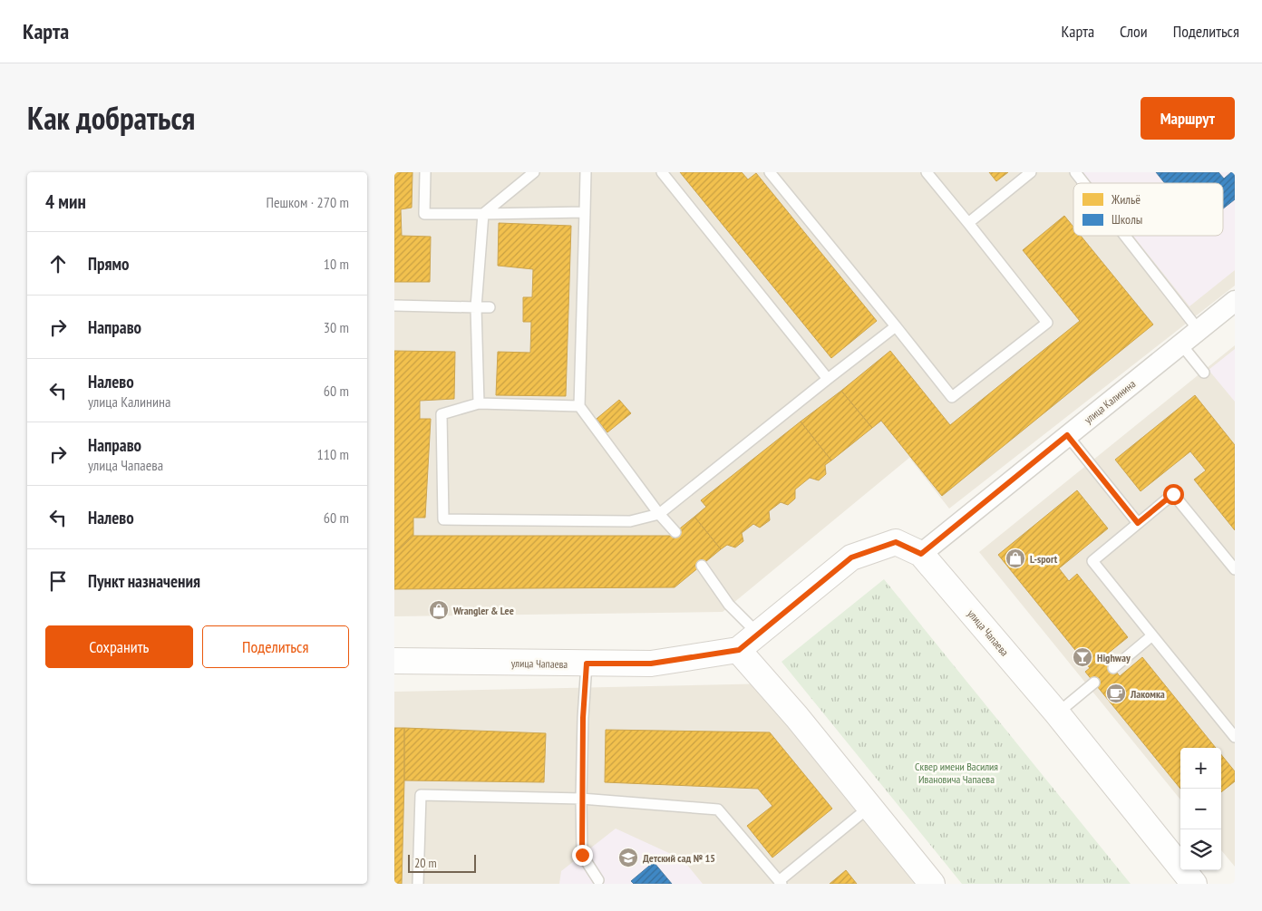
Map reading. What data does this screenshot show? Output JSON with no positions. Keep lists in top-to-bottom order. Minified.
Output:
{"streets":{"street":["улица Калинина","улица Чапаева"]},"crossings":[["улица Калинина","улица Чапаева"]],"parks":["Сквер имени Василия Ивановича Чапаева"],"places":{"shop":["L-sport","Wrangler & Lee"],"bar":["Highway"],"cafe":["Лакомка"],"school or university":["Детский сад № 15"]},"legend":["Жильё","Школы"],"scale_bar":"20 m","page":{"header":"Карта","nav":["Карта","Слои","Поделиться"],"title":"Как добраться","buttons":["Маршрут",["Сохранить","Поделиться"]],"heading":["4 мин","Пешком · 270 m"],"list":[["Прямо","10 m"],["Направо","30 m"],["Налево","улица Калинина","60 m"],["Направо","улица Чапаева","110 m"],["Налево","60 m"],"Пункт назначения"],"map_buttons":["+","−"],"scale":"20 m"}}
